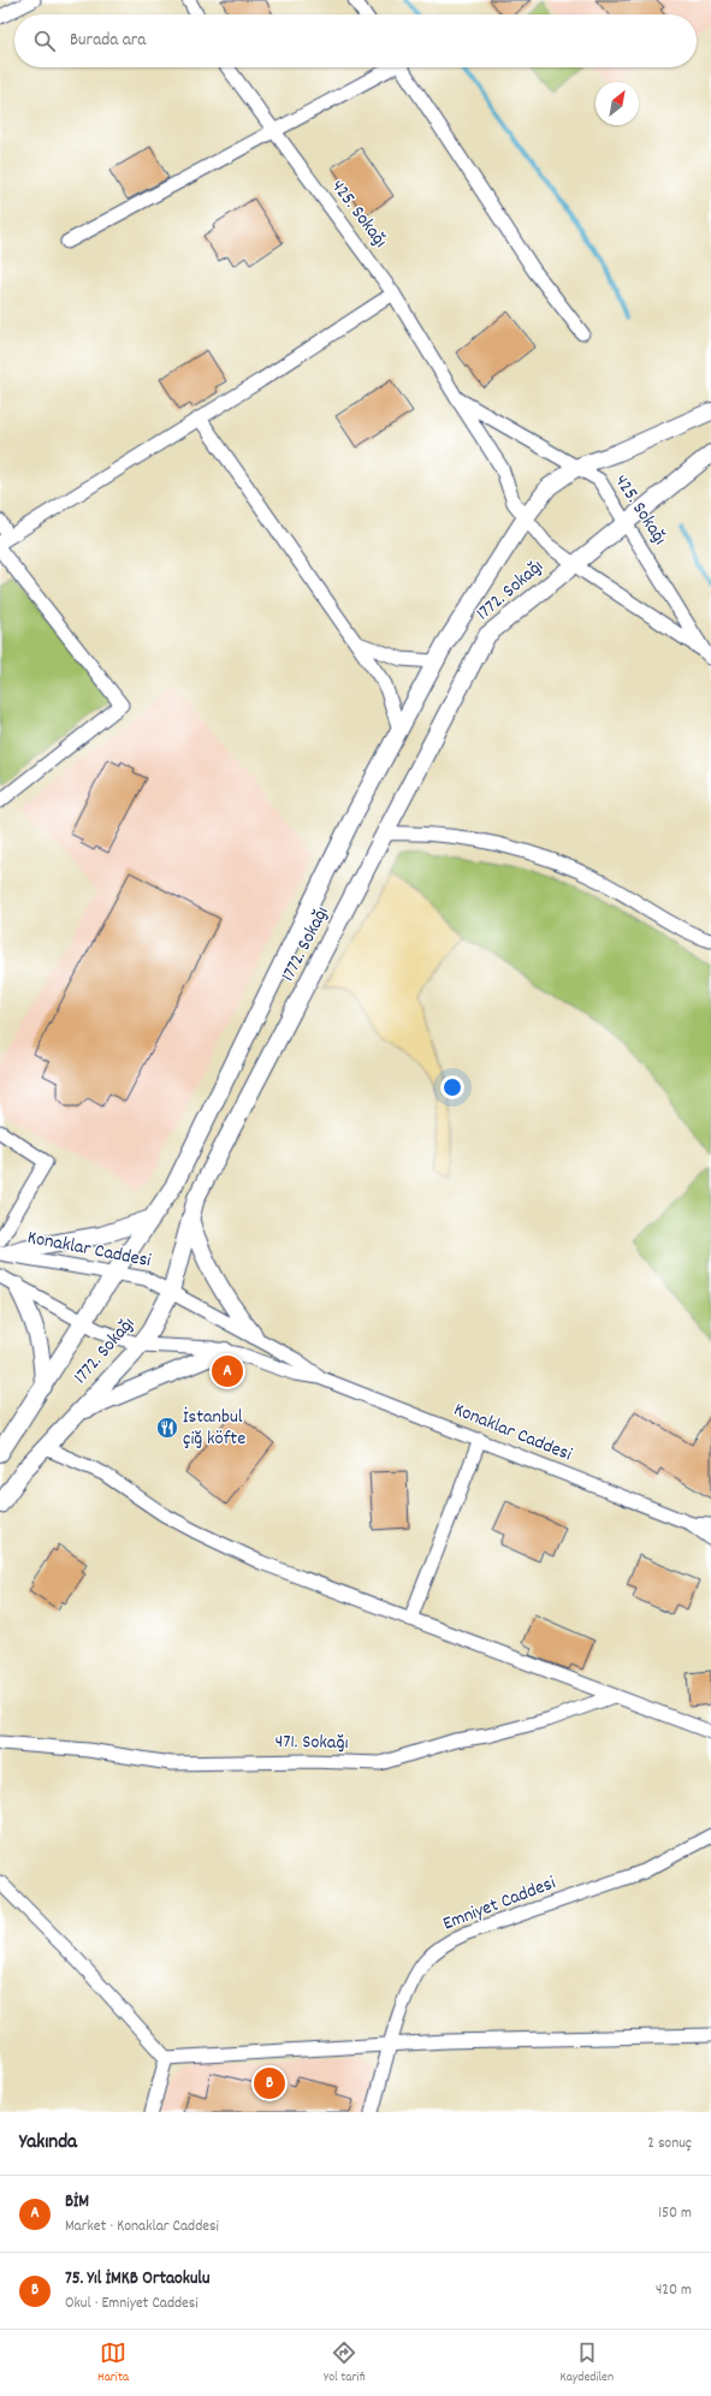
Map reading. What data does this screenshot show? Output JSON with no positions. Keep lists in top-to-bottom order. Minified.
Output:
{"streets":{"street":["425. Sokağı","1772. Sokağı","Konaklar Caddesi","471. Sokağı","Emniyet Caddesi"]},"crossings":[["425. Sokağı","1772. Sokağı"],["1772. Sokağı","Konaklar Caddesi"]],"places":{"restaurant":["İstanbul çiğ köfte"]},"north":"top right","page":{"search":"Burada ara","pins":["A","B"],"heading":["Yakında","2 sonuç"],"list":[{"mark":"A","name":"BİM","note":"Market · Konaklar Caddesi","value":"150 m"},{"mark":"B","name":"75. Yıl İMKB Ortaokulu","note":"Okul · Emniyet Caddesi","value":"420 m"}],"nav":["Harita","Yol tarifi","Kaydedilen"]}}
